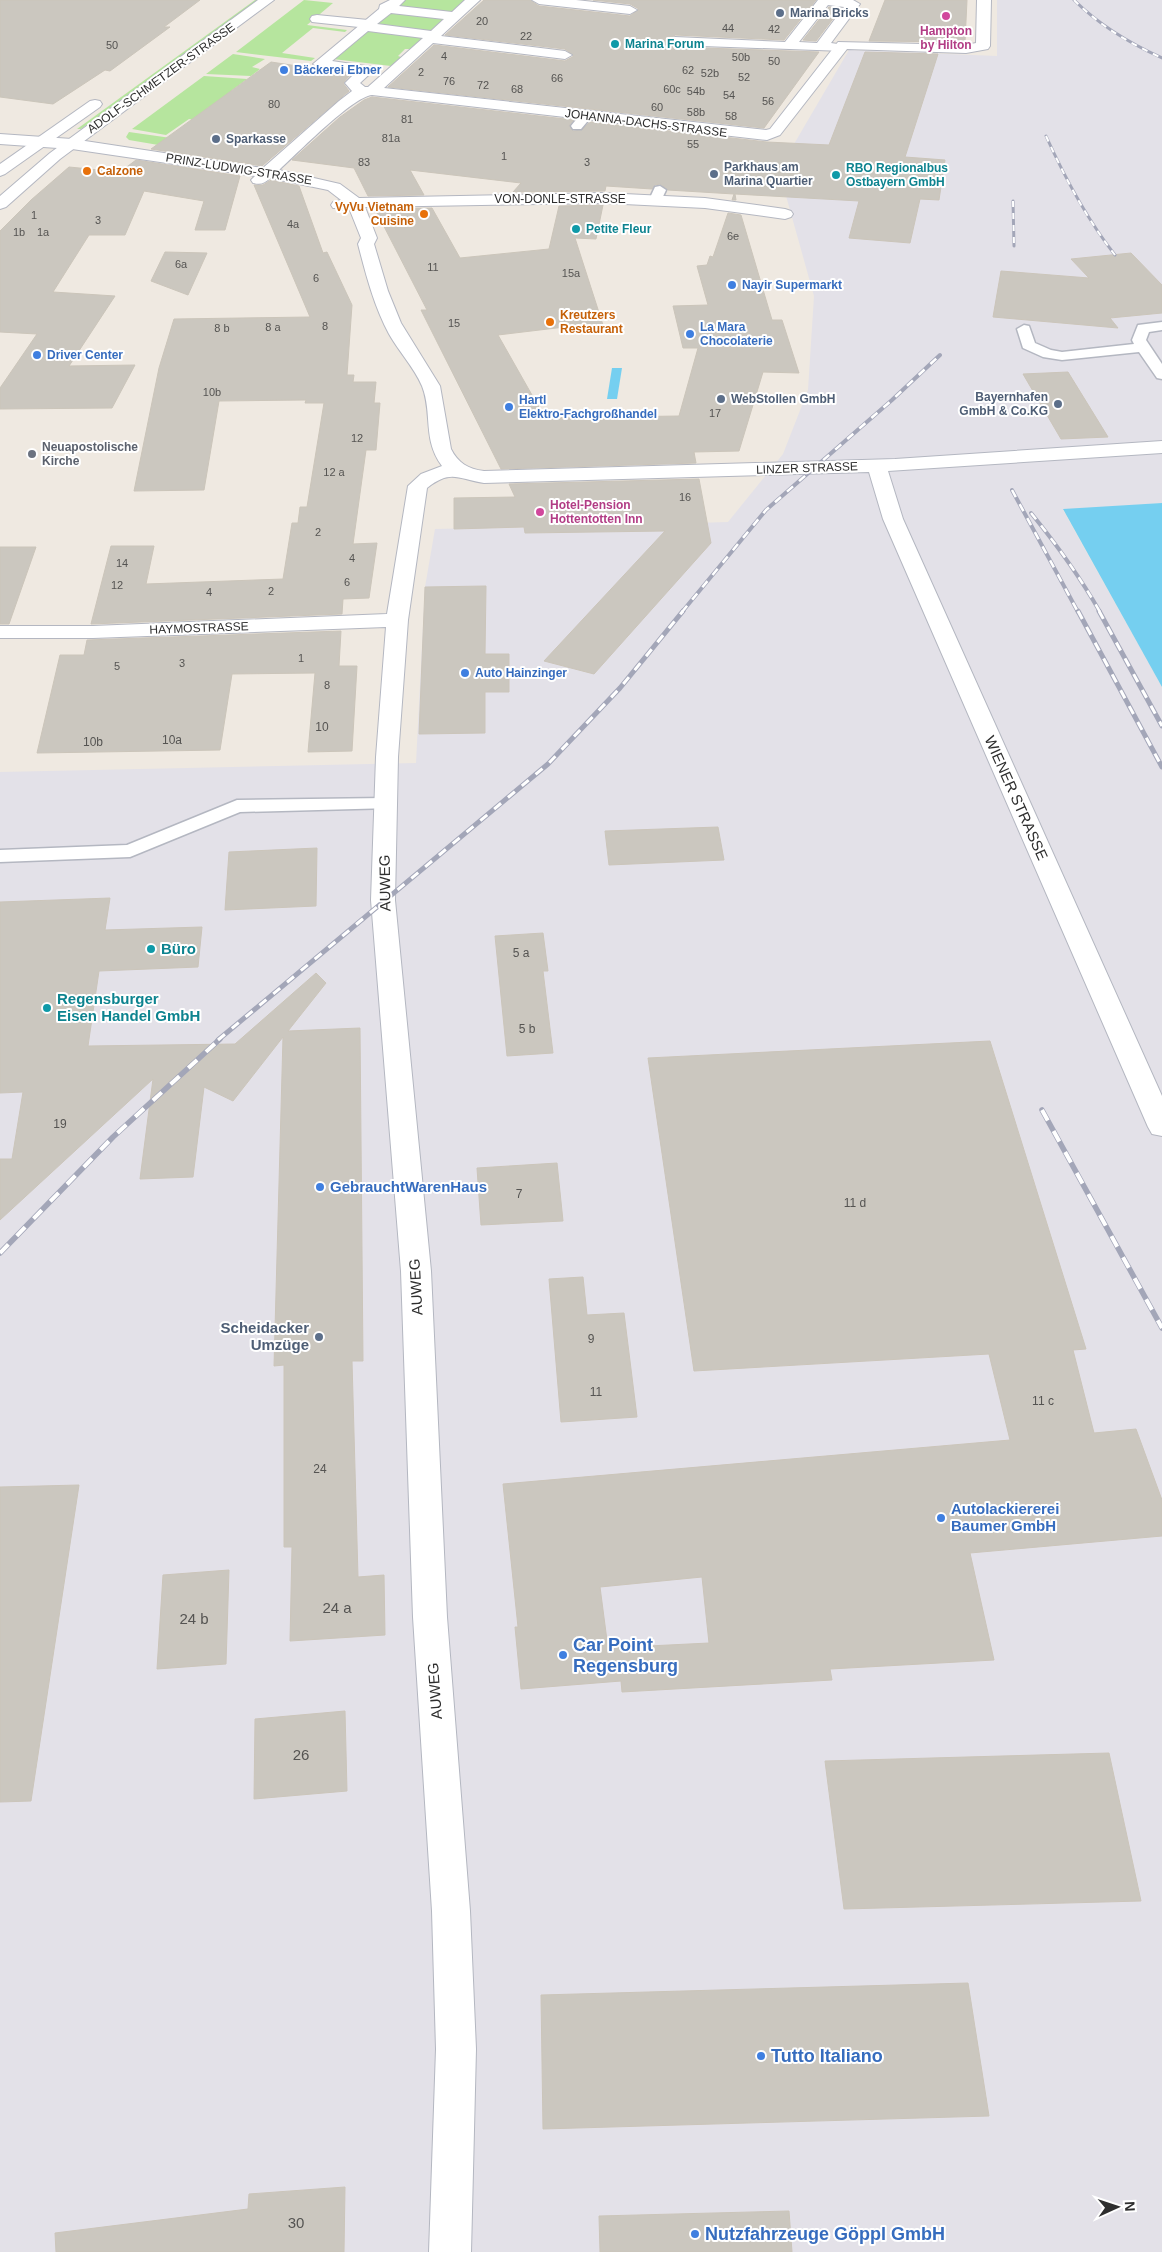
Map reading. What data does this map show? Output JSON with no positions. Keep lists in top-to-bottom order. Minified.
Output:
{"streets":{"street":["ADOLF-SCHMETZER-STRASSE","JOHANNA-DACHS-STRASSE","PRINZ-LUDWIG-STRASSE","VON-DONLE-STRASSE","LINZER STRASSE","HAYMOSTRASSE","WIENER STRASSE","AUWEG"]},"crossings":[["ADOLF-SCHMETZER-STRASSE","PRINZ-LUDWIG-STRASSE"],["PRINZ-LUDWIG-STRASSE","VON-DONLE-STRASSE"],["LINZER STRASSE","WIENER STRASSE"],["LINZER STRASSE","AUWEG"],["HAYMOSTRASSE","AUWEG"]],"places":["Marina Bricks","Hampton by Hilton","Marina Forum","Bäckerei Ebner","Sparkasse","Calzone","Parkhaus am Marina Quartier","RBO Regionalbus Ostbayern GmbH","VyVu Vietnam Cuisine","Petite Fleur","Nayir Supermarkt","Kreutzers Restaurant","La Mara Chocolaterie","Driver Center","WebStollen GmbH","Bayernhafen GmbH & Co.KG","Hartl Elektro-Fachgroßhandel","Neuapostolische Kirche","Hotel-Pension Hottentotten Inn","Auto Hainzinger","Büro","Regensburger Eisen Handel GmbH","GebrauchtWarenHaus","Scheidacker Umzüge","Autolackiererei Baumer GmbH","Car Point Regensburg","Tutto Italiano","Nutzfahrzeuge Göppl GmbH"],"house_numbers":["20","44","42","22","50","4","50b","50","62","2","52b","52","66","76","72","68","60c","54b","54","56","80","60","58b","58","81","81a","55","1","83","3","1","3","4a","1b","1a","6e","6a","11","15a","6","15","8","8 a","8 b","10b","17","12","12 a","16","2","4","14","6","12","2","4","1","3","5","8","10","10a","10b","5 a","5 b","19","7","11 d","9","11","11 c","24","24 a","24 b","26","30"],"north":"right"}
